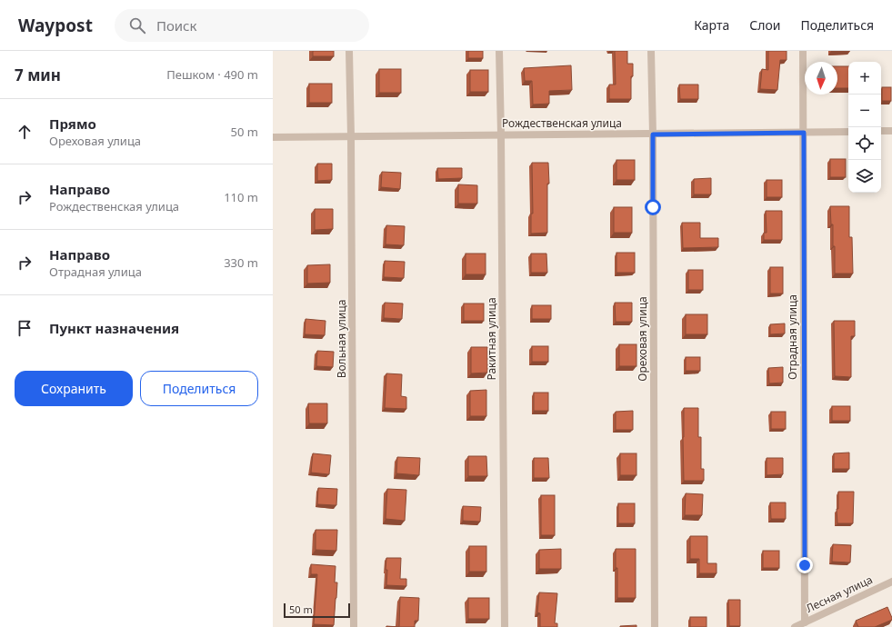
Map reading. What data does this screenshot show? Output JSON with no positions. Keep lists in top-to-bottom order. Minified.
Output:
{"streets":{"street":["Рождественская улица","Отрадная улица","Вольная улица","Ракитная улица","Ореховая улица","Лесная улица"]},"crossings":[["Рождественская улица","Отрадная улица"],["Рождественская улица","Вольная улица"],["Рождественская улица","Ракитная улица"],["Рождественская улица","Ореховая улица"],["Отрадная улица","Лесная улица"]],"scale_bar":"50 m","north":"bottom","page":{"header":"Waypost","search":"Поиск","nav":["Карта","Слои","Поделиться"],"heading":["7 мин","Пешком · 490 m"],"map_buttons":["+","−"],"list":[["Прямо","Ореховая улица","50 m"],["Направо","Рождественская улица","110 m"],["Направо","Отрадная улица","330 m"],"Пункт назначения"],"buttons":["Сохранить","Поделиться"],"scale":"50 m"}}
